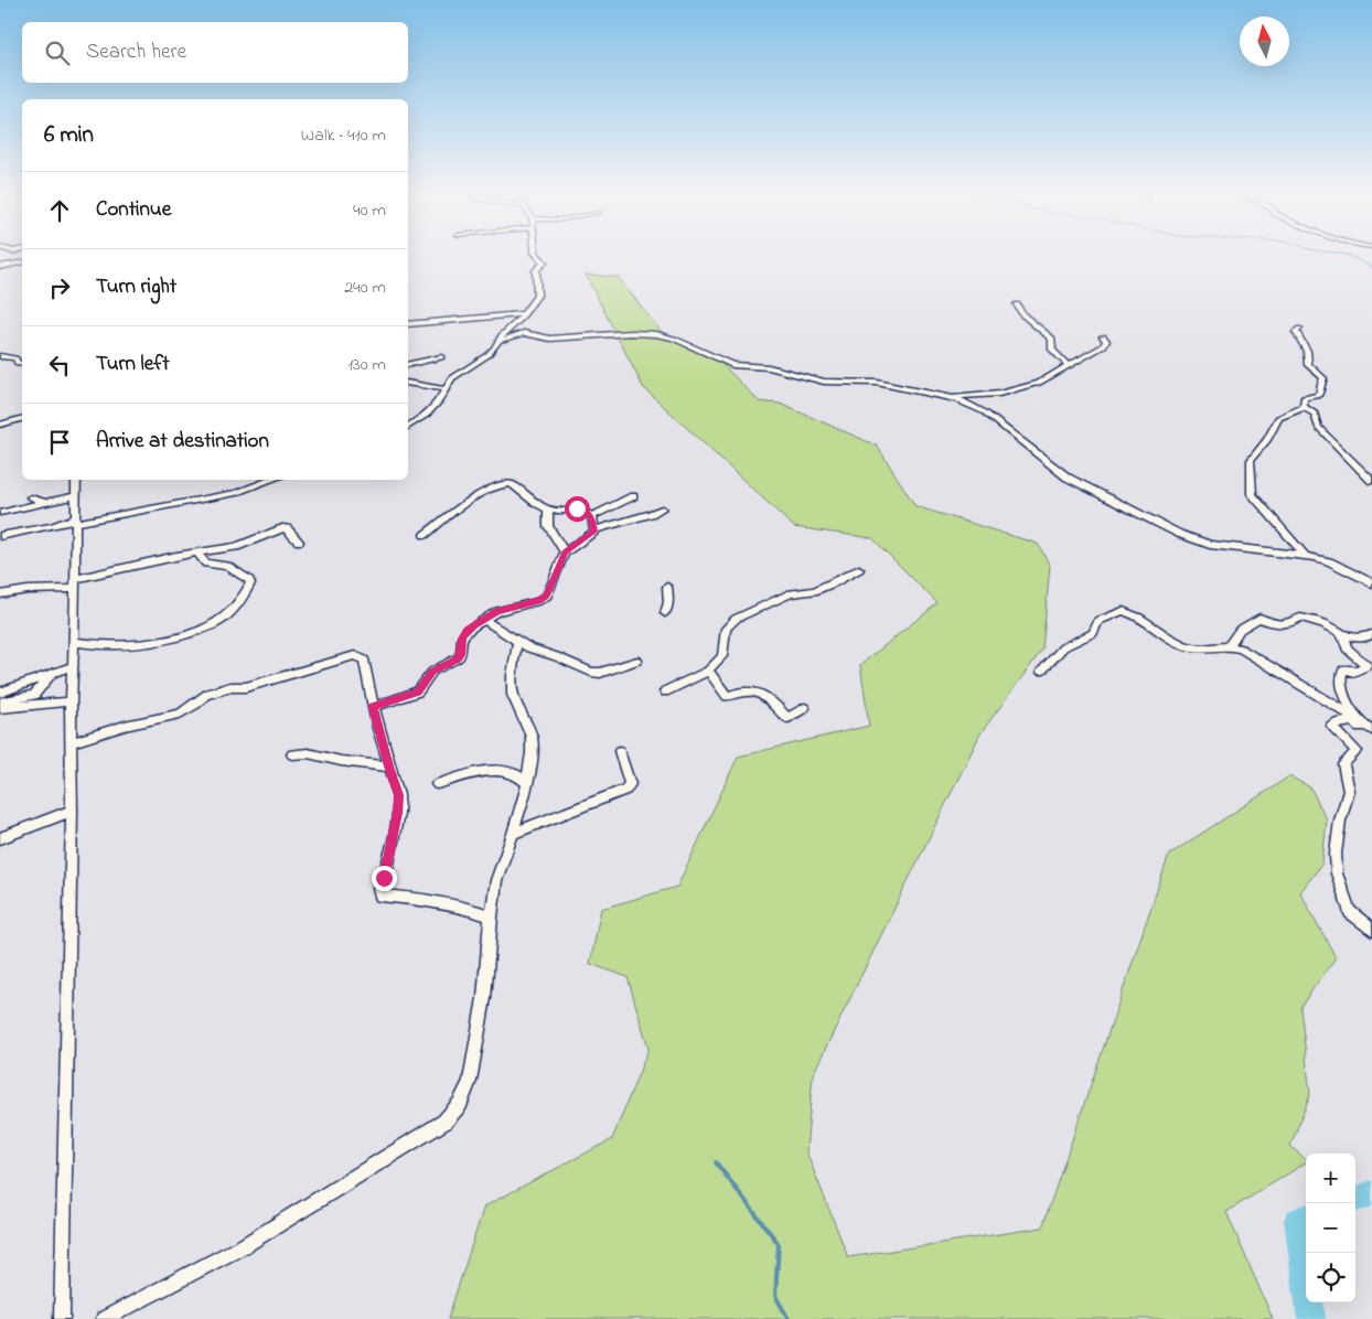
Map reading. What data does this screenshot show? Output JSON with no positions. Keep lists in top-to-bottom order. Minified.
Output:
{"north":"top","page":{"search":"Search here","heading":["6 min","Walk · 410 m"],"list":[["Continue","40 m"],["Turn right","240 m"],["Turn left","130 m"],"Arrive at destination"],"map_buttons":["+","−"]}}
